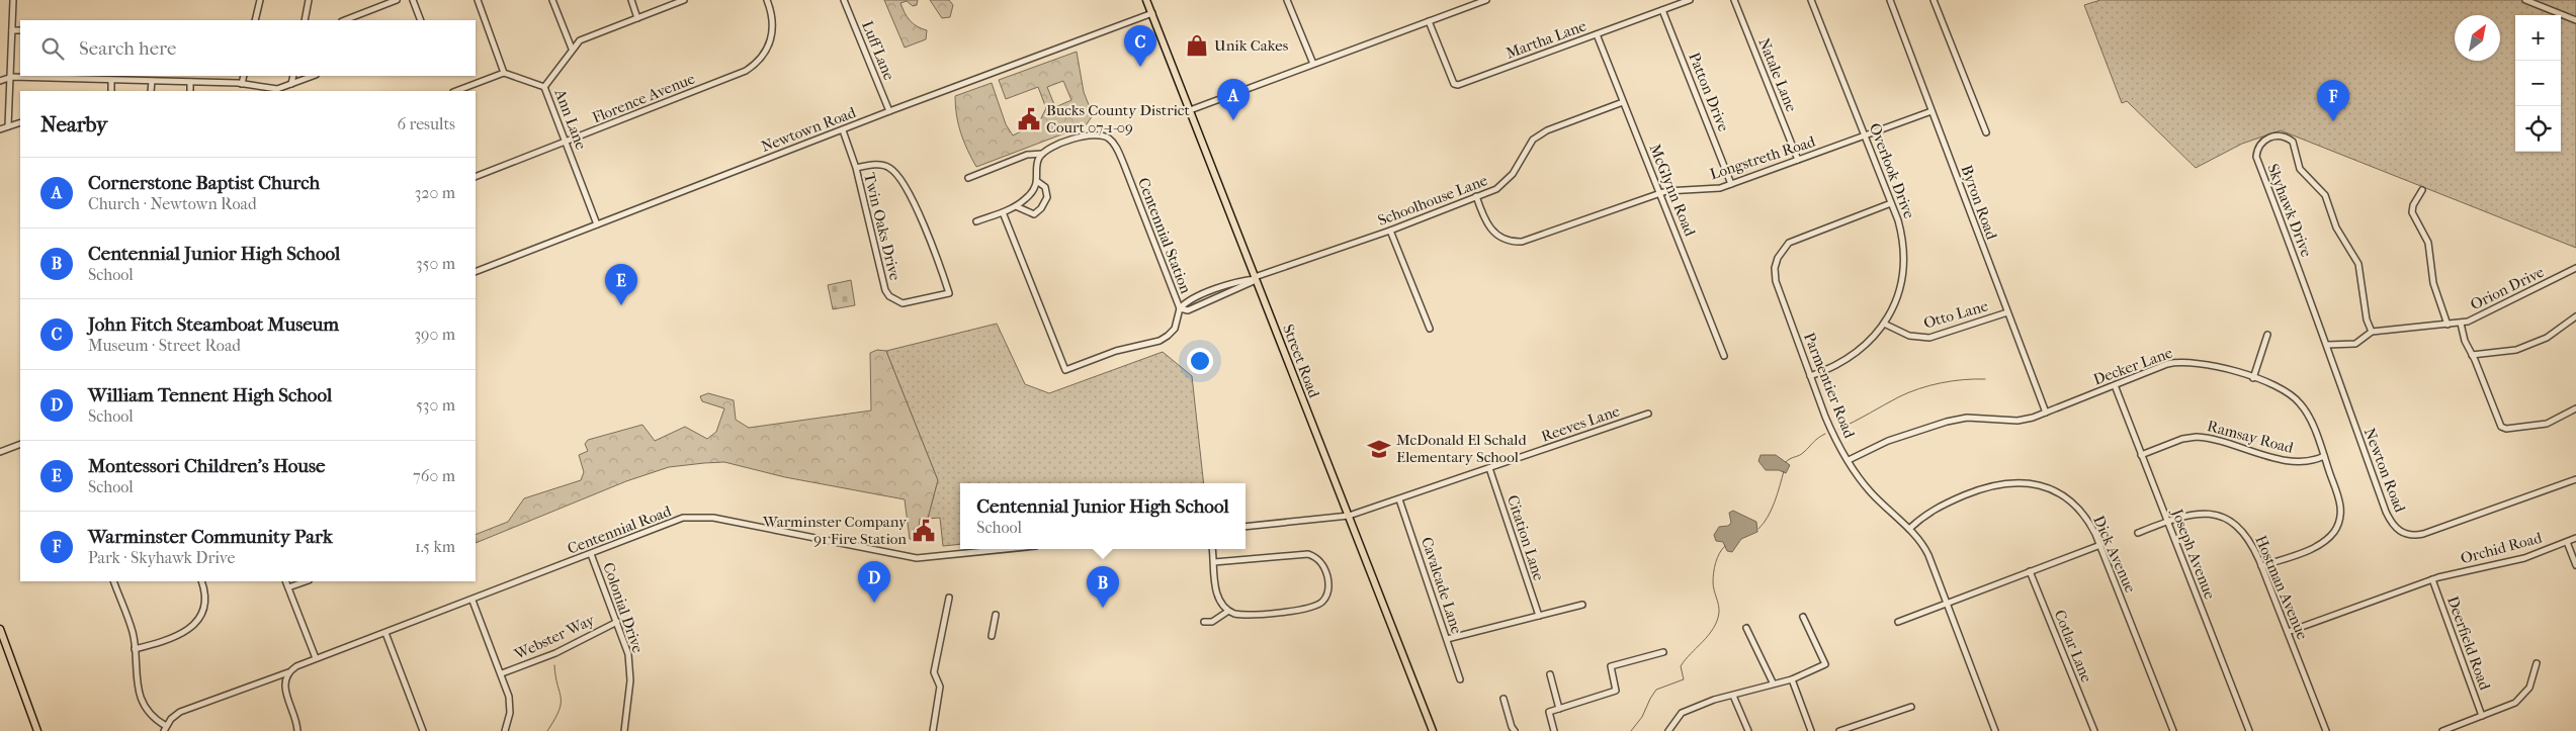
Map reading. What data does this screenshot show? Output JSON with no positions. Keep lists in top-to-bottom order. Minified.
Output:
{"streets":{"main road":["Street Road"],"street":["Martha Lane","Luff Lane","Natale Lane","Patton Drive","Florence Avenue","Ann Lane","Newtown Road","Longstreth Road","Overlook Drive","McGlynn Road","Schoolhouse Lane","Byron Road","Skyhawk Drive","Twin Oaks Drive","Centennial Station","Orion Drive","Otto Lane","Decker Lane","Parmentier Road","Reeves Lane","Ramsay Road","Newton Road","Centennial Road","Citation Lane","Orchid Road","Dick Avenue","Joseph Avenue","Cavalcade Lane","Hostman Avenue","Colonial Drive","Webster Way","Deerfield Road","Cotlar Lane"]},"crossings":[["Martha Lane","Patton Drive"],["Martha Lane","McGlynn Road"],["Luff Lane","Newtown Road"],["Natale Lane","Longstreth Road"],["Patton Drive","Longstreth Road"],["Florence Avenue","Ann Lane"],["Ann Lane","Newtown Road"],["Newtown Road","Twin Oaks Drive"],["Newtown Road","Street Road"],["Longstreth Road","Overlook Drive"],["Longstreth Road","McGlynn Road"],["Longstreth Road","Schoolhouse Lane"],["Longstreth Road","Byron Road"],["Overlook Drive","Otto Lane"],["Overlook Drive","Parmentier Road"],["McGlynn Road","Schoolhouse Lane"],["Schoolhouse Lane","Street Road"],["Byron Road","Otto Lane"],["Byron Road","Decker Lane"],["Skyhawk Drive","Newton Road"],["Street Road","Reeves Lane"],["Decker Lane","Parmentier Road"],["Decker Lane","Ramsay Road"],["Decker Lane","Joseph Avenue"],["Decker Lane","Hostman Avenue"],["Parmentier Road","Dick Avenue"],["Reeves Lane","Citation Lane"],["Reeves Lane","Cavalcade Lane"],["Ramsay Road","Joseph Avenue"],["Centennial Road","Colonial Drive"],["Orchid Road","Hostman Avenue"],["Orchid Road","Deerfield Road"],["Joseph Avenue","Hostman Avenue"],["Colonial Drive","Webster Way"]],"places":{"shop":["Unik Cakes"],"public building":["Bucks County District Court 07-1-09","Warminster Company 91 Fire Station"],"school or university":["McDonald El Schald Elementary School"]},"north":"top right","page":{"map_buttons":["+","−"],"search":"Search here","pins":["C","A","F","E","D","B"],"heading":["Nearby","6 results"],"list":[{"mark":"A","name":"Cornerstone Baptist Church","note":"Church · Newtown Road","value":"320 m"},{"mark":"B","name":"Centennial Junior High School","note":"School","value":"350 m"},{"mark":"C","name":"John Fitch Steamboat Museum","note":"Museum · Street Road","value":"390 m"},{"mark":"D","name":"William Tennent High School","note":"School","value":"530 m"},{"mark":"E","name":"Montessori Children's House","note":"School","value":"760 m"},{"mark":"F","name":"Warminster Community Park","note":"Park · Skyhawk Drive","value":"1.5 km"}],"popup":["Centennial Junior High School","School"]}}
